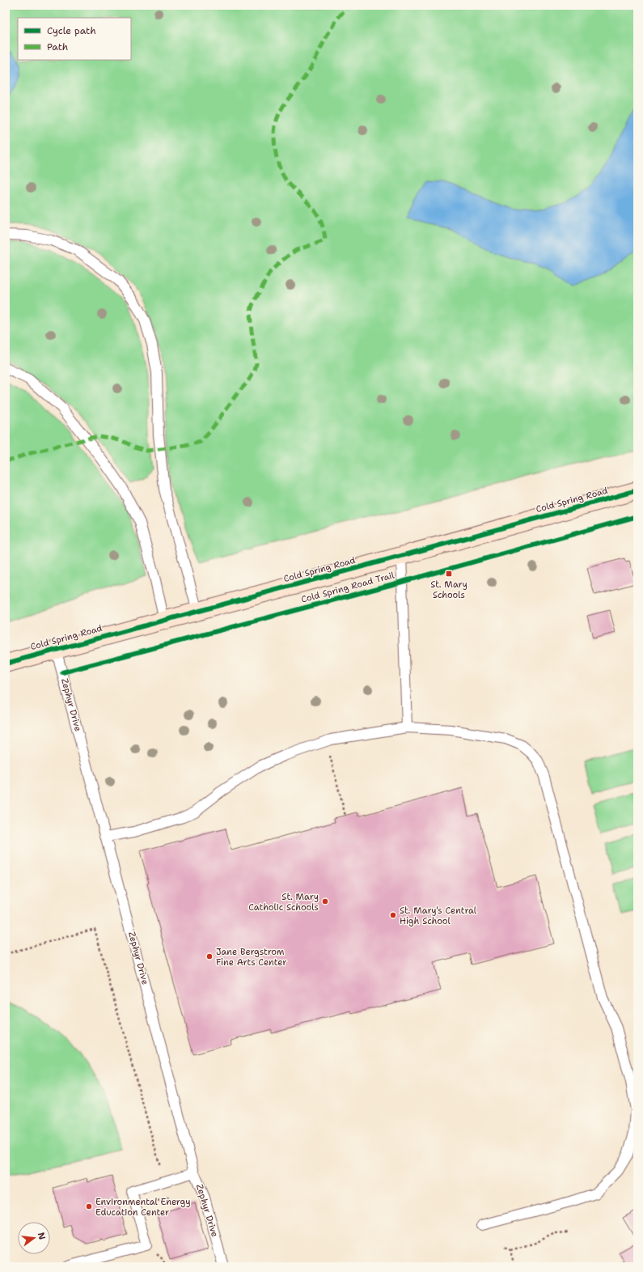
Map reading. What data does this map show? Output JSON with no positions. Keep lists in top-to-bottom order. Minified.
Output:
{"streets":{"street":["Cold Spring Road"],"lane":["Zephyr Drive"],"cycle path":["Cold Spring Road Trail"]},"crossings":[["Cold Spring Road","Zephyr Drive"]],"places":{"transit":["St. Mary Schools"],"other":["St. Mary Catholic Schools","St. Mary's Central High School","Jane Bergstrom Fine Arts Center","Environmental Energy Education Center"]},"legend":["Cycle path","Path"],"north":"right"}
